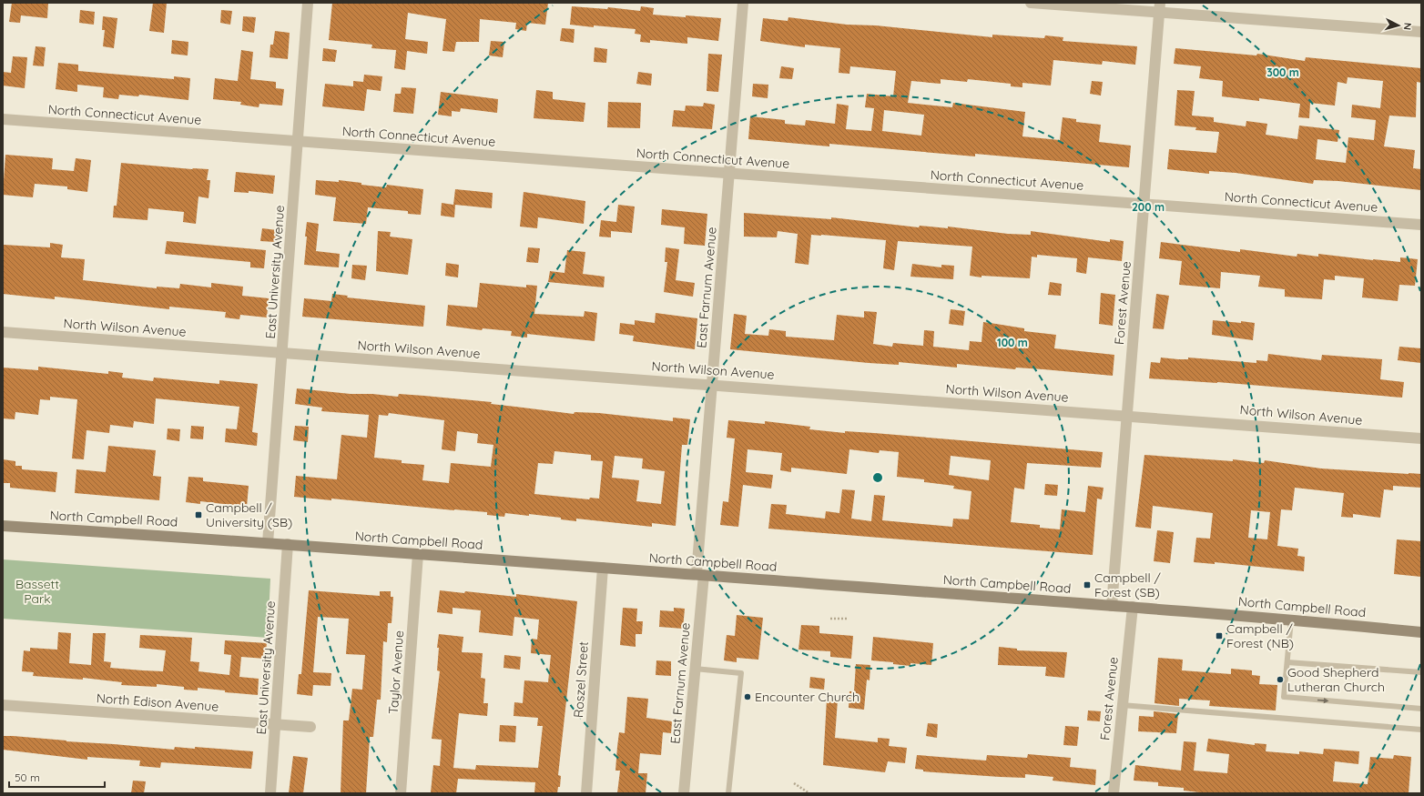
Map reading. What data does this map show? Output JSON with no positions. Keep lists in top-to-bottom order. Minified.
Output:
{"streets":{"street":["North Connecticut Avenue","East University Avenue","East Farnum Avenue","Forest Avenue","North Wilson Avenue","North Campbell Road","Taylor Avenue","Roszel Street","North Edison Avenue"]},"crossings":[["North Connecticut Avenue","East University Avenue"],["North Connecticut Avenue","East Farnum Avenue"],["North Connecticut Avenue","Forest Avenue"],["East University Avenue","North Wilson Avenue"],["East University Avenue","North Campbell Road"],["East University Avenue","North Edison Avenue"],["East Farnum Avenue","North Wilson Avenue"],["East Farnum Avenue","North Campbell Road"],["Forest Avenue","North Wilson Avenue"],["Forest Avenue","North Campbell Road"],["North Campbell Road","Taylor Avenue"],["North Campbell Road","Roszel Street"]],"parks":["Bassett Park"],"places":{"transit":["Campbell / University (SB)","Campbell / Forest (SB)","Campbell / Forest (NB)"],"other":["Good Shepherd Lutheran Church","Encounter Church"]},"scale_bar":"50 m","north":"right","rings":["300 m","200 m","100 m"]}
